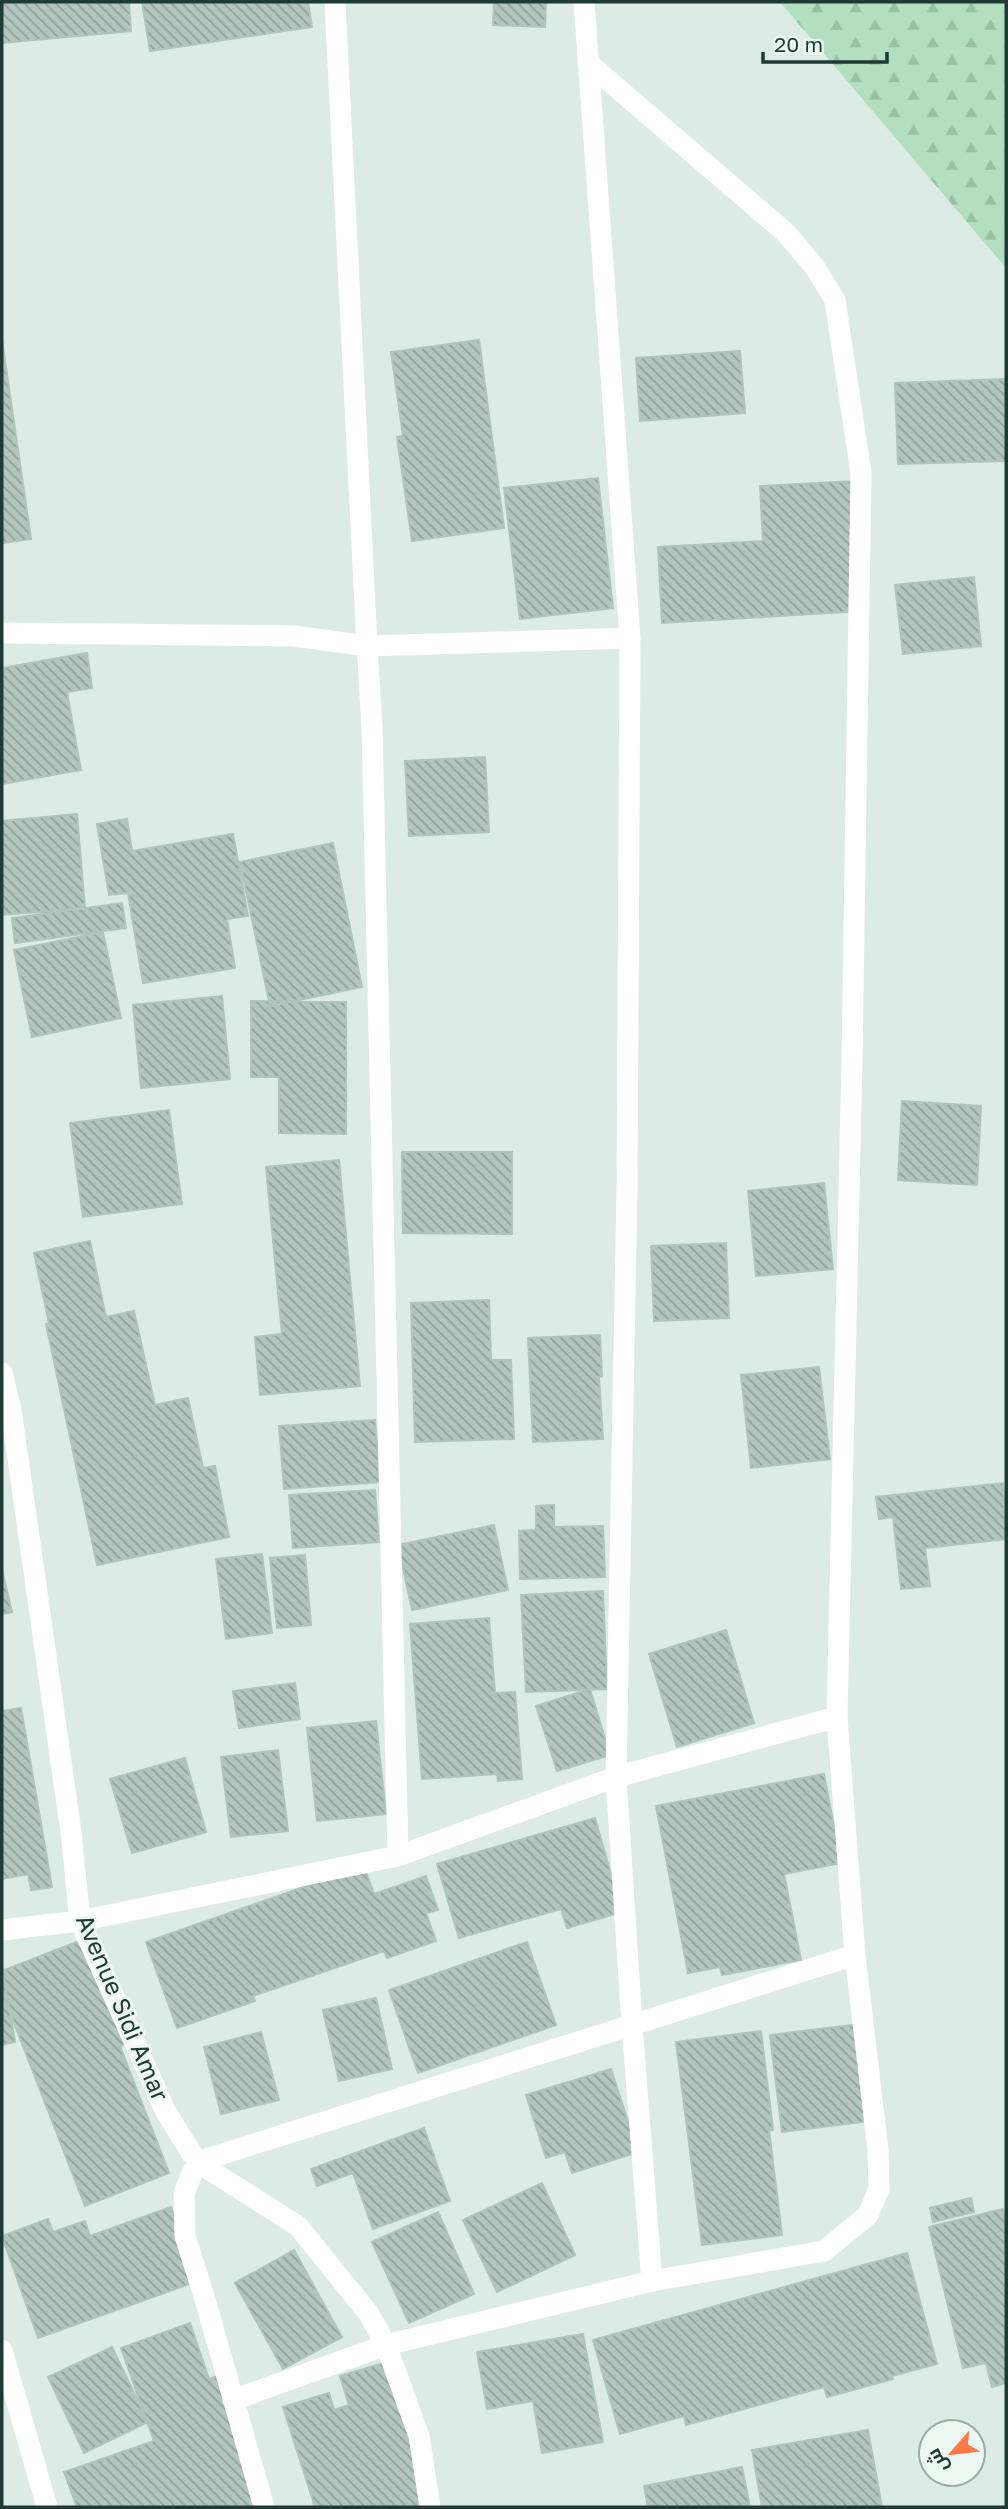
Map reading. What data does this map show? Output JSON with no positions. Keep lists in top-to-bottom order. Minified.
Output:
{"streets":{"street":["Avenue Sidi Amar"]},"scale_bar":"20 m","north":"bottom left"}
